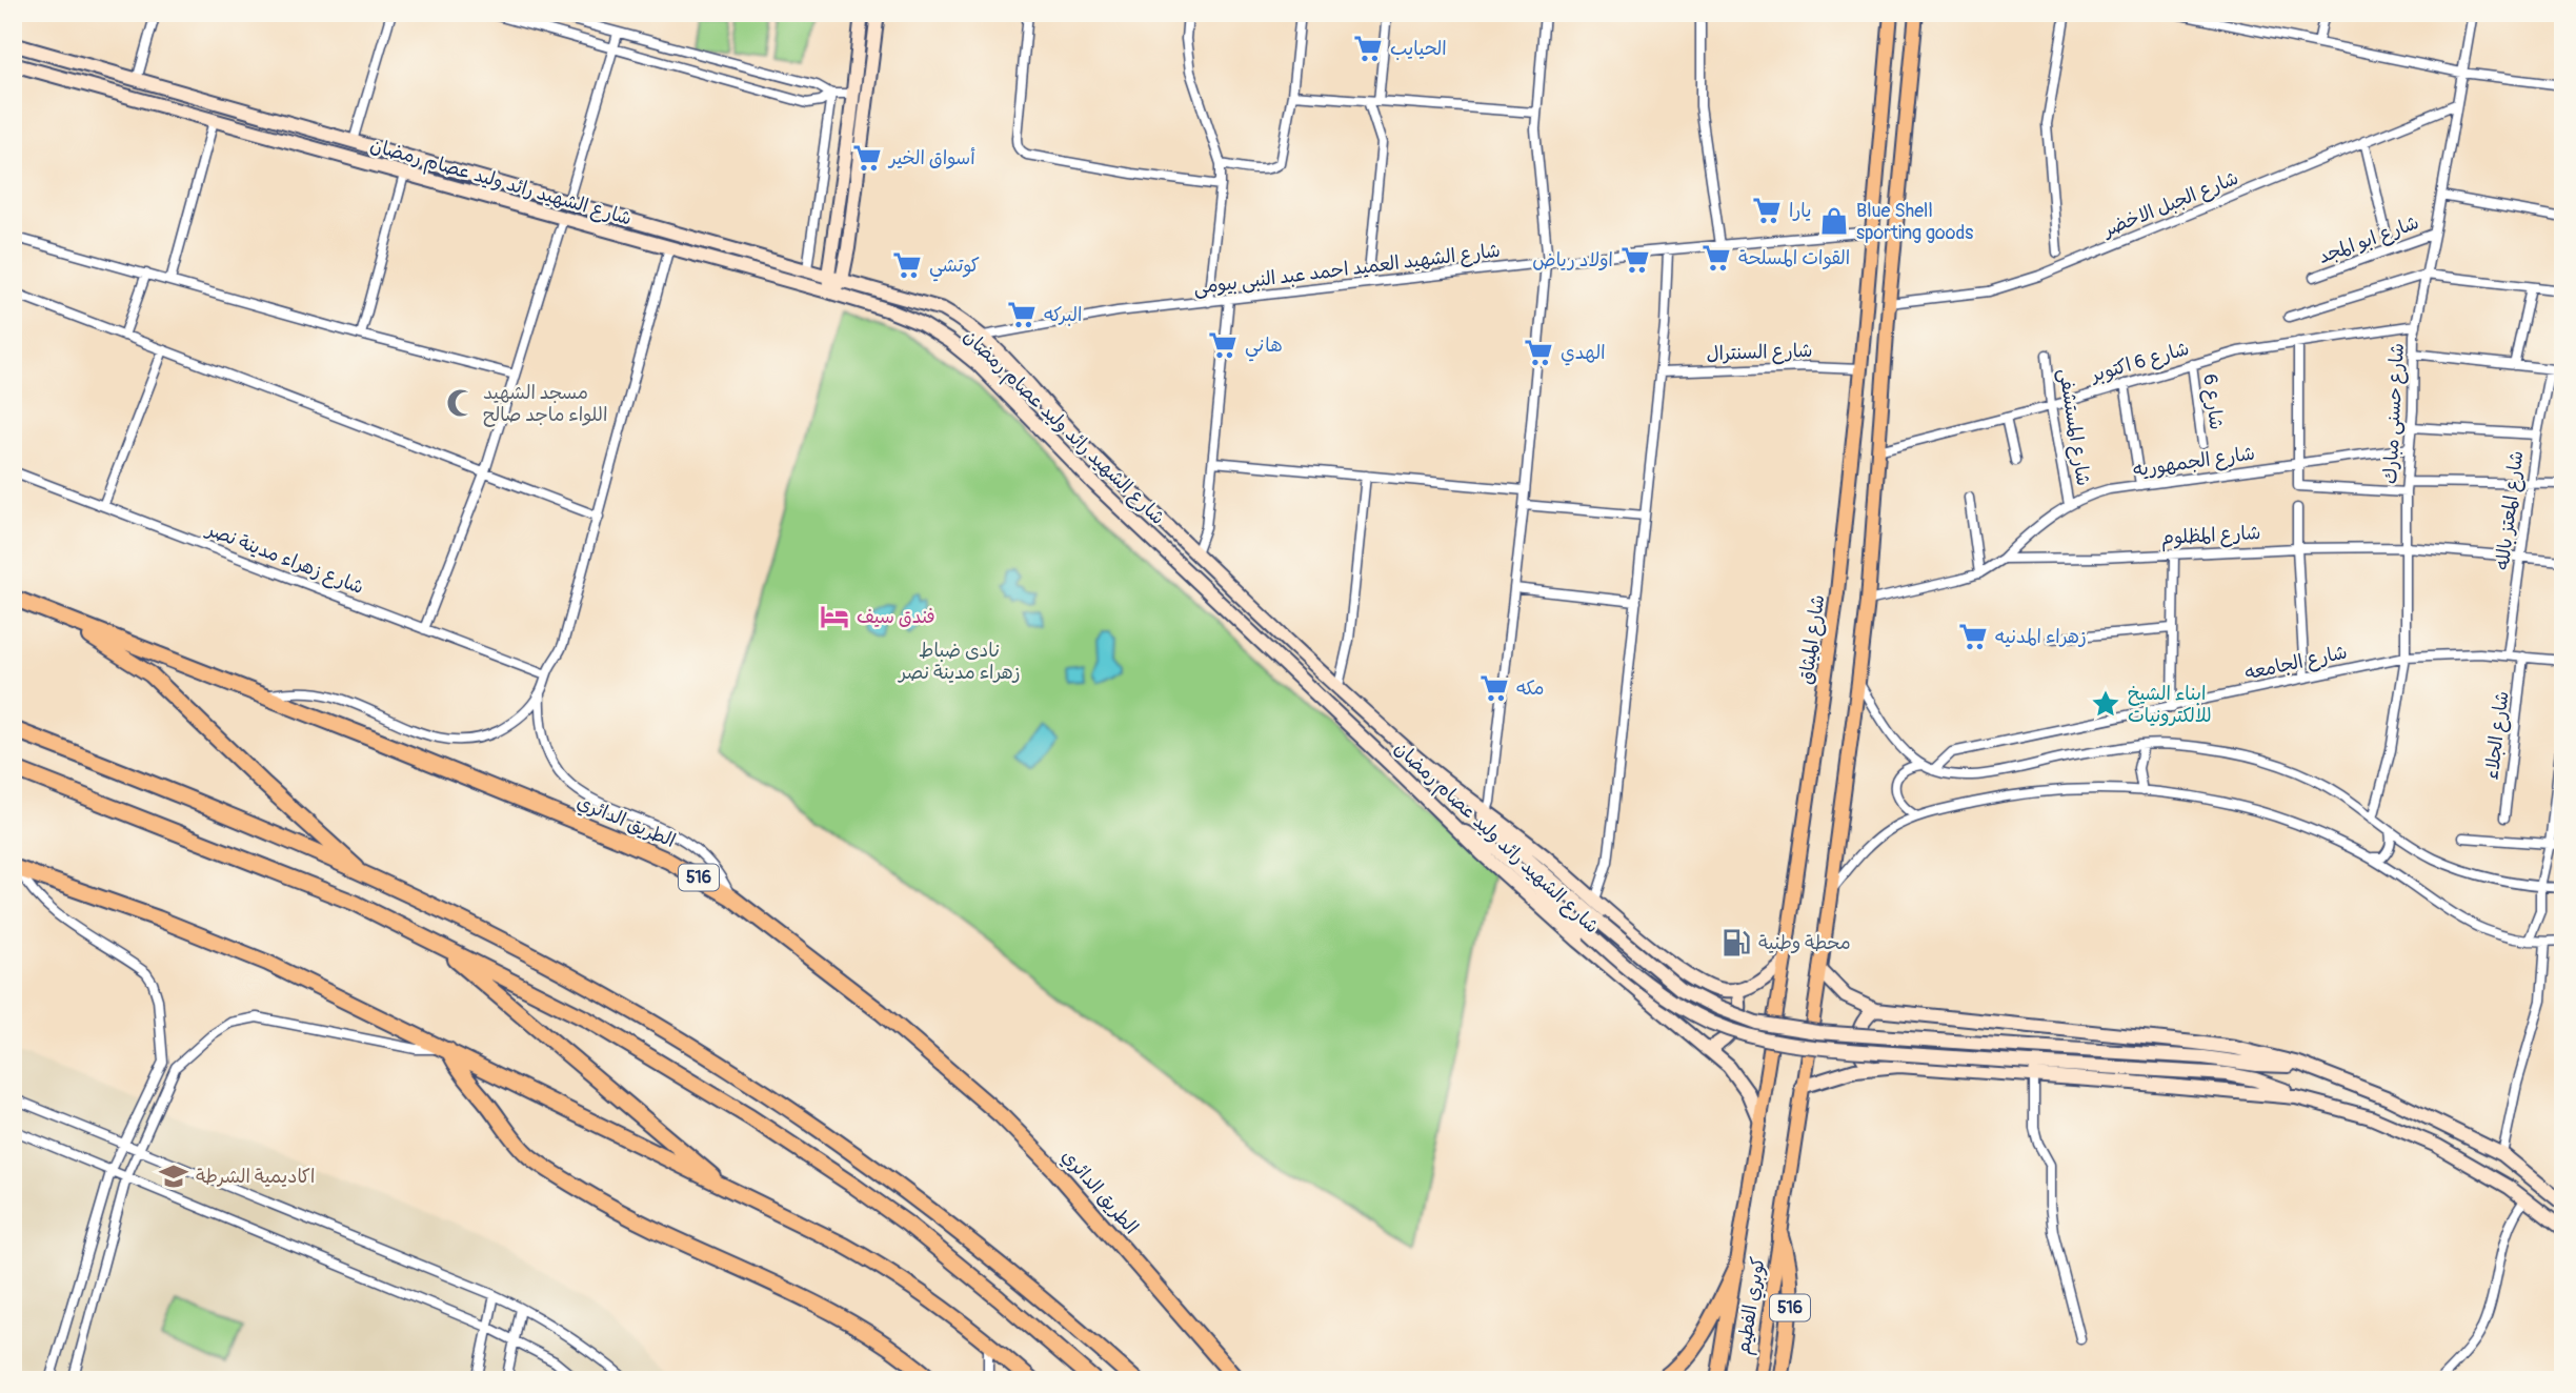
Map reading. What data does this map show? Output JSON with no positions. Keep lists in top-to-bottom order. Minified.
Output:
{"streets":{"highway":["الطريق الدائري","516"],"main road":["شارع الميثاق","كوبري الفطيم"],"street":["شارع الشهيد رائد وليد عصام رمضان","شارع الجبل الاخضر","شارع ابو المجد","شارع الشهيد العميد احمد عبد النبى بيومى","شارع السنترال","شارع 6 اكتوبر","شارع 6","شارع حسنى مبارك","شارع المستشفى","شارع الجمهوريه","شارع المعتز بالله","شارع المظلوم","شارع زهراء مدينة نصر","شارع الجامعه","شارع الجلاء"]},"crossings":[["شارع الشهيد رائد وليد عصام رمضان","شارع الشهيد العميد احمد عبد النبى بيومى"],["شارع الشهيد رائد وليد عصام رمضان","شارع الميثاق"],["شارع الجبل الاخضر","شارع حسنى مبارك"],["شارع ابو المجد","شارع حسنى مبارك"],["شارع الشهيد العميد احمد عبد النبى بيومى","شارع الميثاق"],["شارع السنترال","شارع الميثاق"],["شارع 6 اكتوبر","شارع 6"],["شارع 6 اكتوبر","شارع حسنى مبارك"],["شارع 6 اكتوبر","شارع المستشفى"],["شارع حسنى مبارك","شارع الجمهوريه"],["شارع حسنى مبارك","شارع المظلوم"],["شارع حسنى مبارك","شارع الجامعه"],["شارع المستشفى","شارع الجمهوريه"],["شارع الجمهوريه","شارع المظلوم"],["شارع المعتز بالله","شارع المظلوم"],["شارع المعتز بالله","شارع الجامعه"],["شارع الميثاق","كوبري الفطيم"],["شارع الجامعه","شارع الجلاء"],["الطريق الدائري","516"],["516","كوبري الفطيم"]],"parks":["نادى ضباط زهراء مدينة نصر"],"places":{"supermarket":["الحيايب","أسواق الخير","يارا","القوات المسلحة","اولاد رياض","كوتشي","البركه","هاني","الهدي","زهراء المدنيه","مكه"],"shop":["Blue Shell sporting goods"],"mosque":["مسجد الشهيد اللواء ماجد صالح"],"hotel":["فندق سيف"],"place":["ابناء الشيخ للالكترونيات"],"fuel station":["محطة وطنية"],"school or university":["اكاديمية الشرطة"]}}
